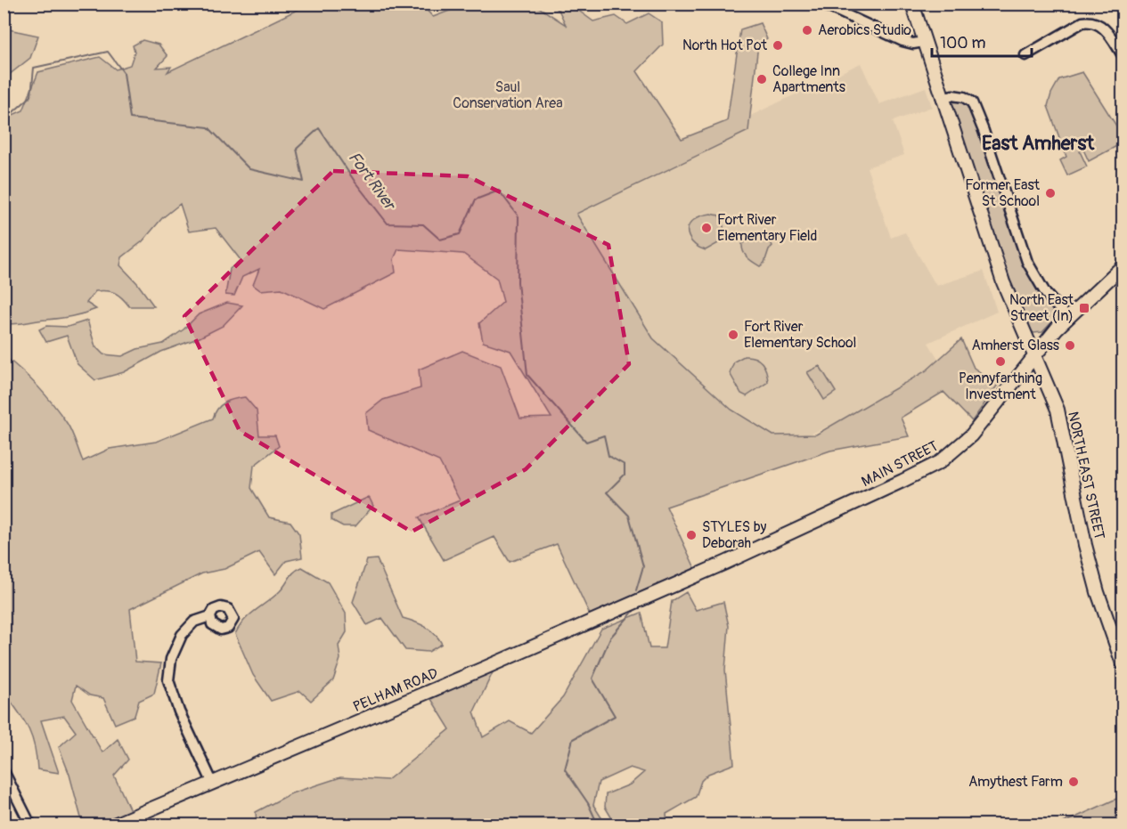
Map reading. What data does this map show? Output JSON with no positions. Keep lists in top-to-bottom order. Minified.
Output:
{"streets":{"main road":["MAIN STREET","NORTH EAST STREET","PELHAM ROAD"]},"crossings":[["MAIN STREET","NORTH EAST STREET"],["MAIN STREET","PELHAM ROAD"]],"districts":["East Amherst"],"water":["Fort River"],"parks":["Saul Conservation Area"],"places":{"other":["Aerobics Studio","North Hot Pot","College Inn Apartments","Former East St School","Fort River Elementary Field","Fort River Elementary School","Amherst Glass","Pennyfarthing Investment","STYLES by Deborah","Amythest Farm"],"transit":["North East Street (In)"]},"scale_bar":"100 m"}
